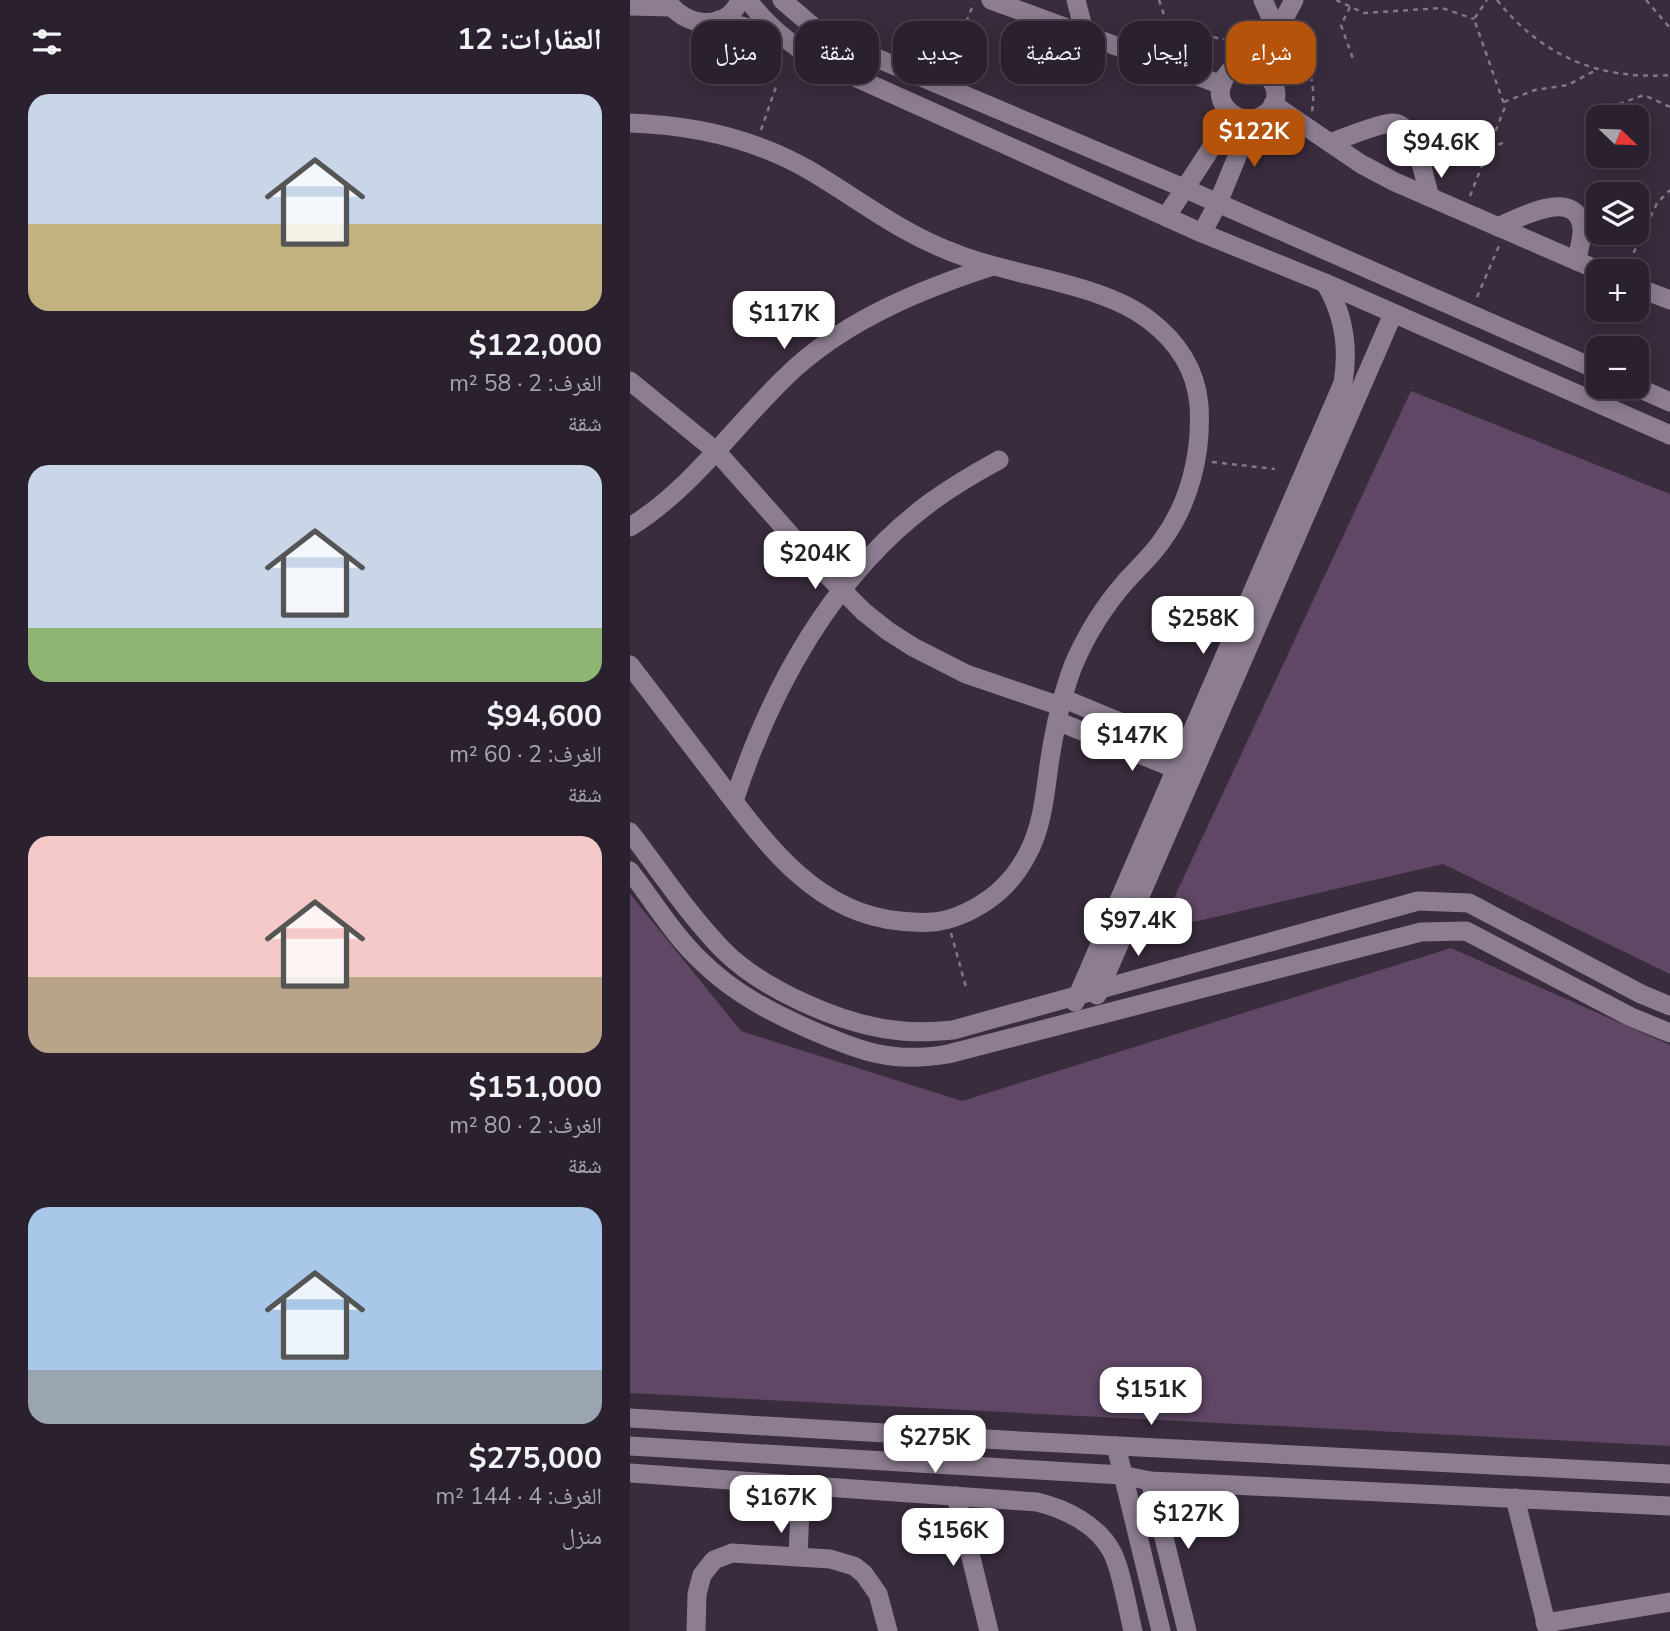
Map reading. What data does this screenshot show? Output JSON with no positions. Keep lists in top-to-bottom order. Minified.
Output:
{"north":"bottom right","page":{"heading":"العقارات: 12","chip":["شراء","إيجار","تصفية","جديد","شقة","منزل"],"list":[{"name":"$122,000","note":"الغرف: 2 · 58 m² · شقة"},{"name":"$94,600","note":"الغرف: 2 · 60 m² · شقة"},{"name":"$151,000","note":"الغرف: 2 · 80 m² · شقة"},{"name":"$275,000","note":"الغرف: 4 · 144 m² · منزل"}],"map_buttons":["+","−"],"price":["$122K","$94.6K","$117K","$204K","$258K","$147K","$97.4K","$151K","$275K","$167K","$127K","$156K"]}}
